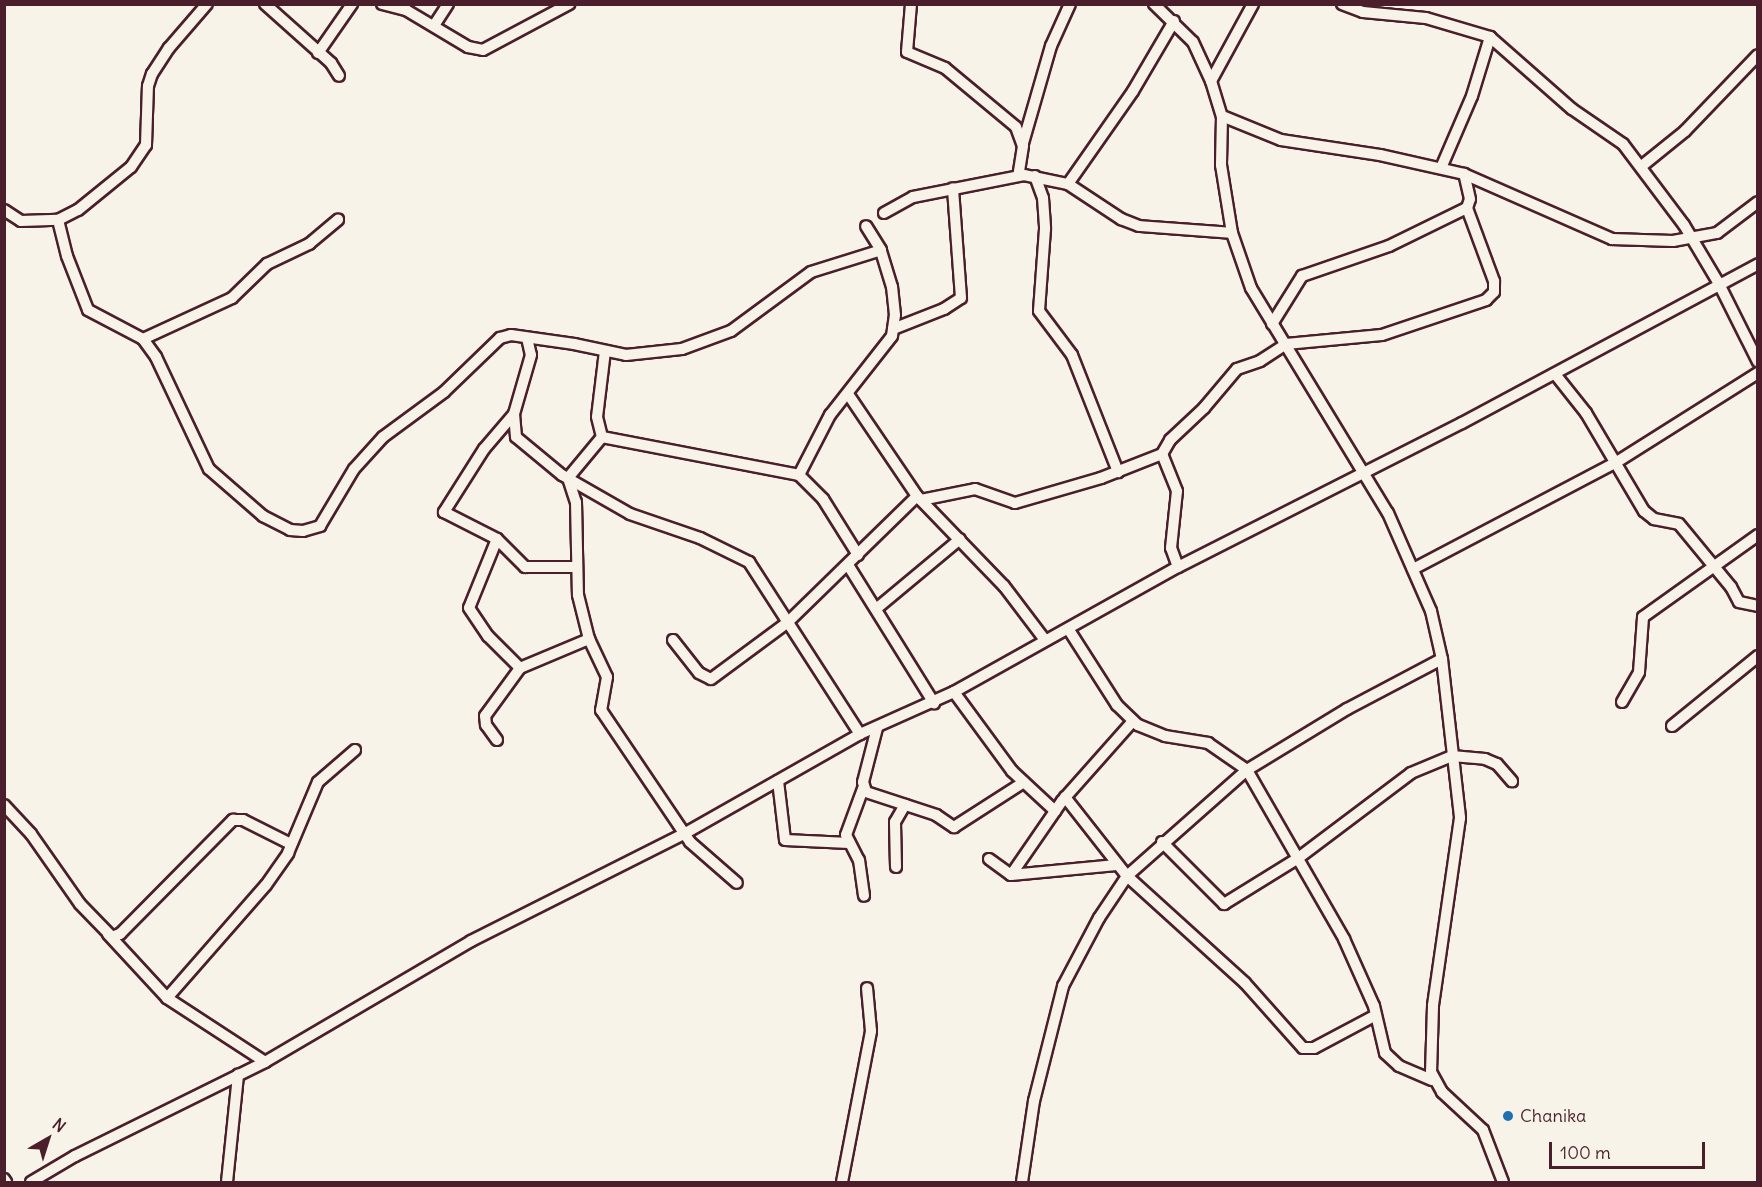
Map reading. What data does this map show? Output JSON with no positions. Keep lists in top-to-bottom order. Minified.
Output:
{"places":["Chanika"],"scale_bar":"100 m","north":"top right"}
